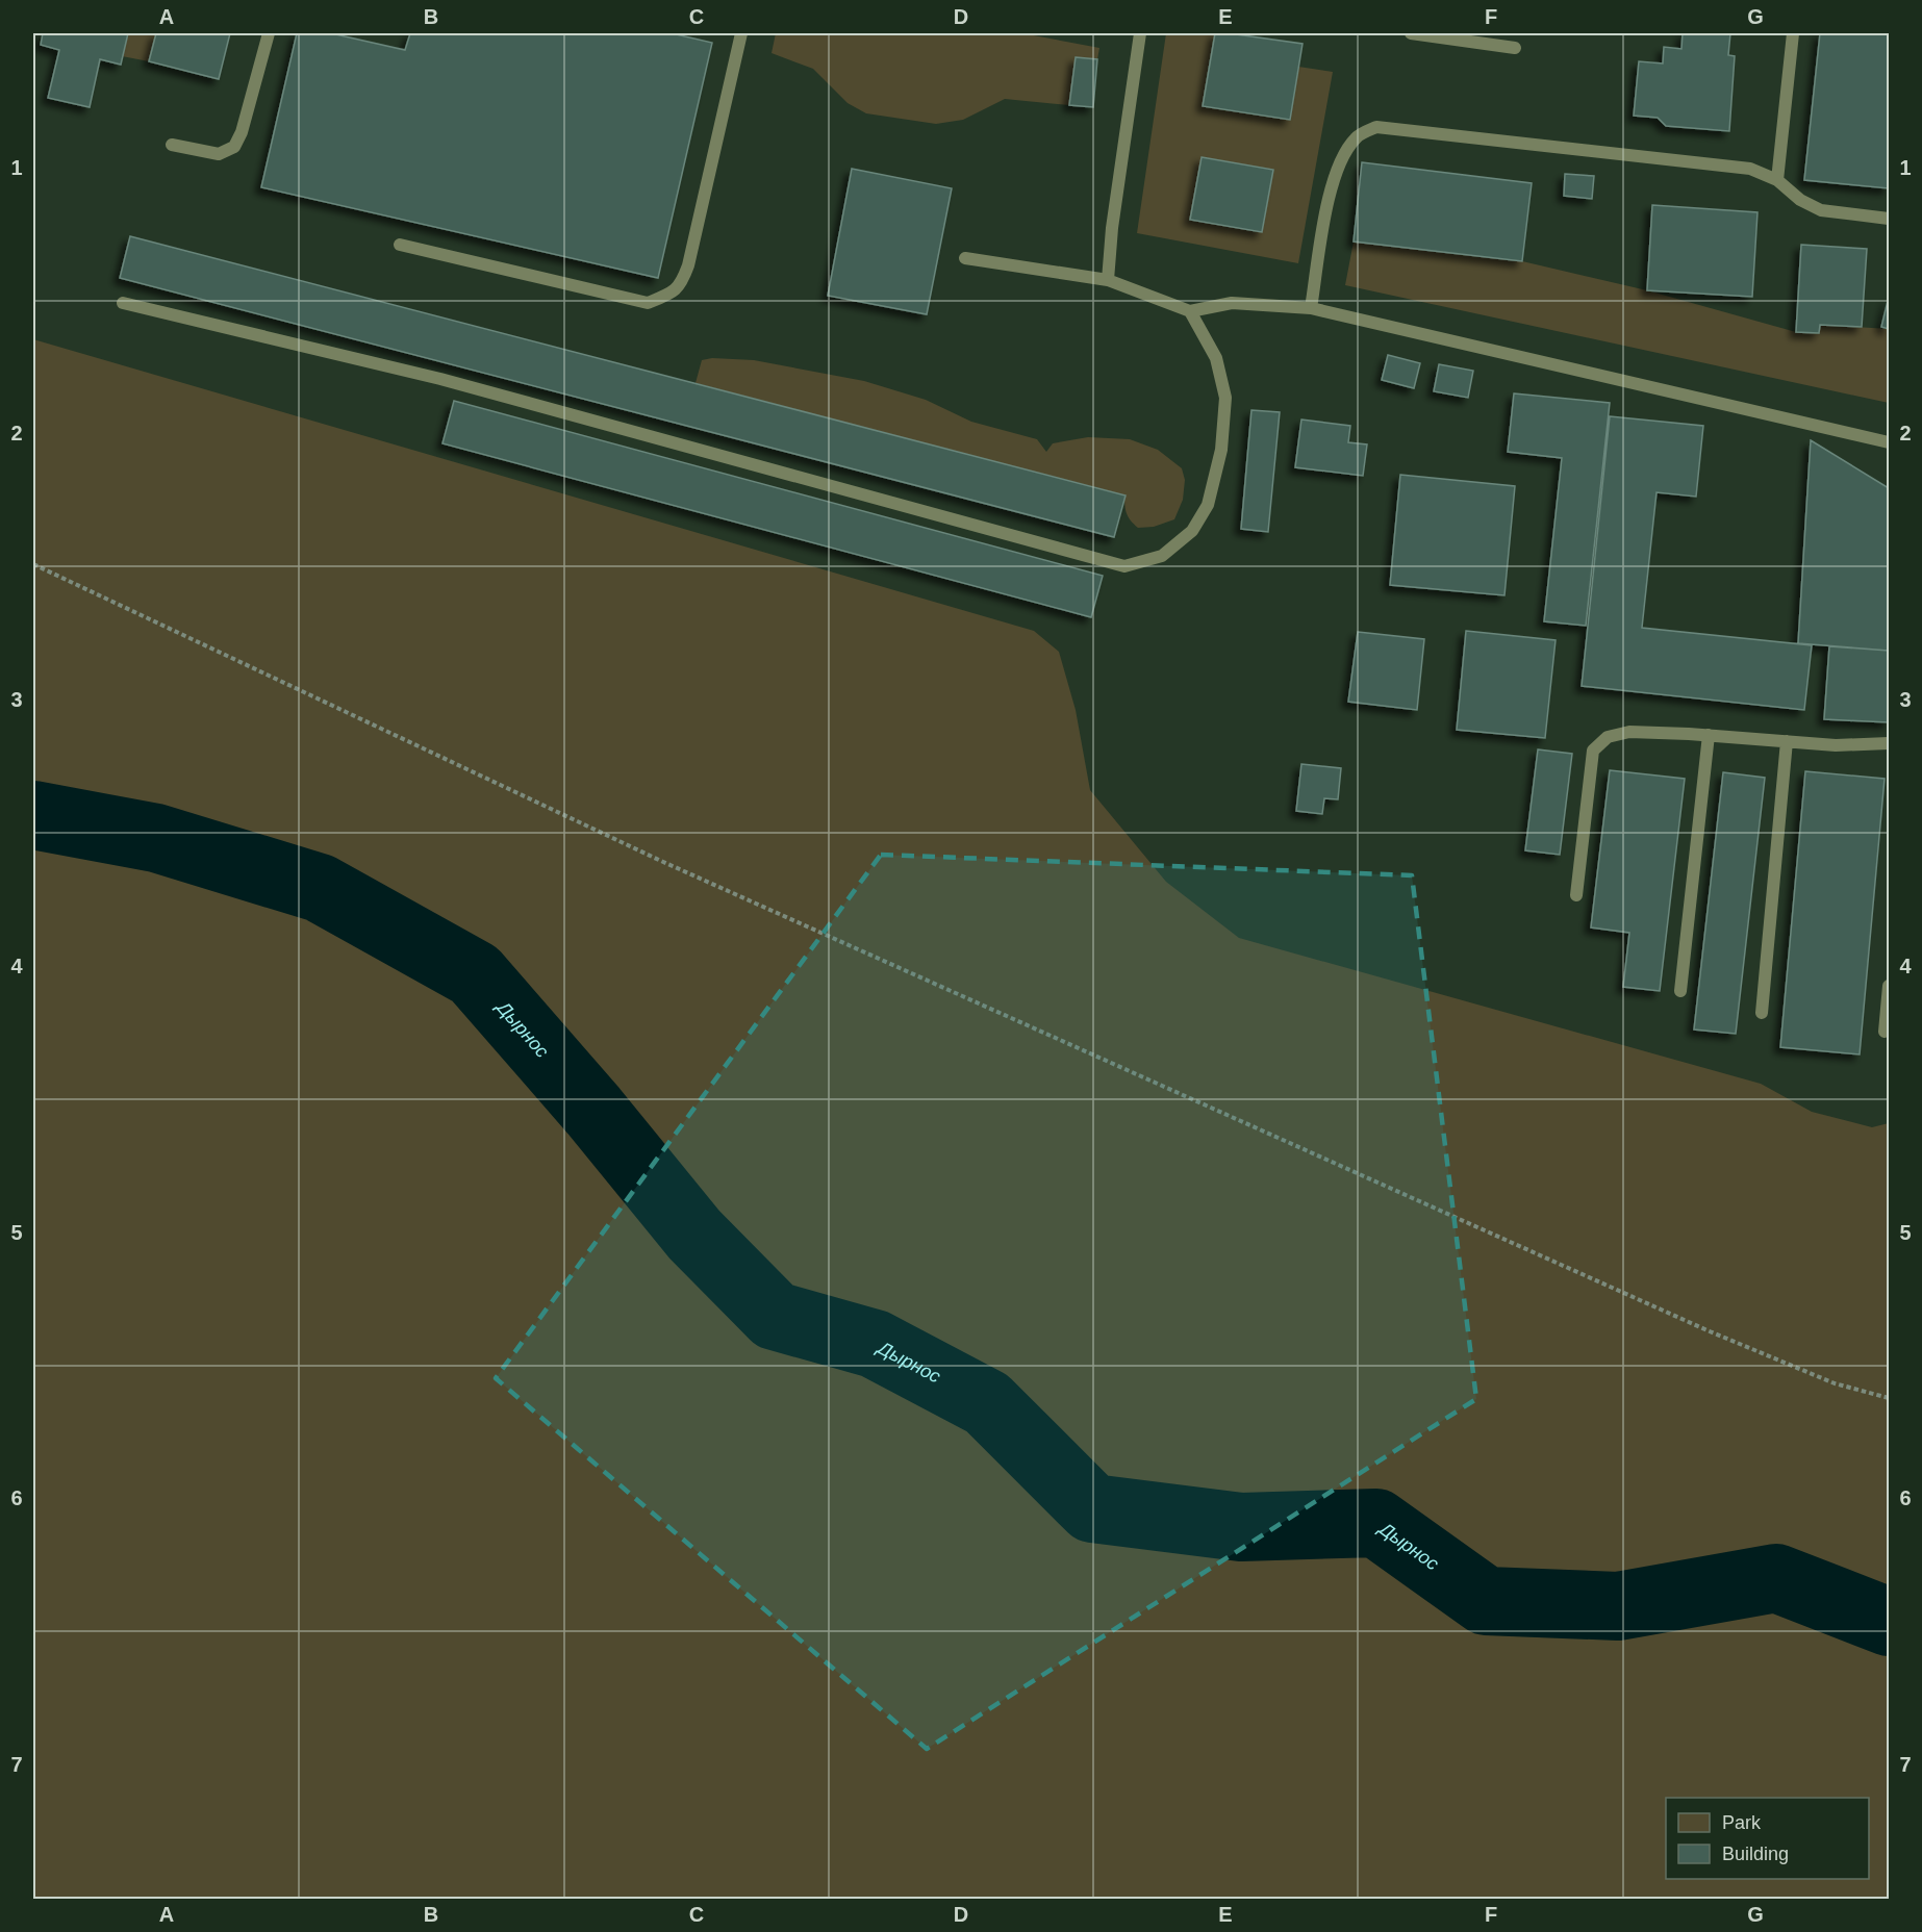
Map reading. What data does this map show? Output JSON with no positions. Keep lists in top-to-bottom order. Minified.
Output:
{"water":["Дырнос"],"legend":["Park","Building"],"grid":{"columns":["A","B","C","D","E","F","G"],"rows":["1","2","3","4","5","6","7"]}}
